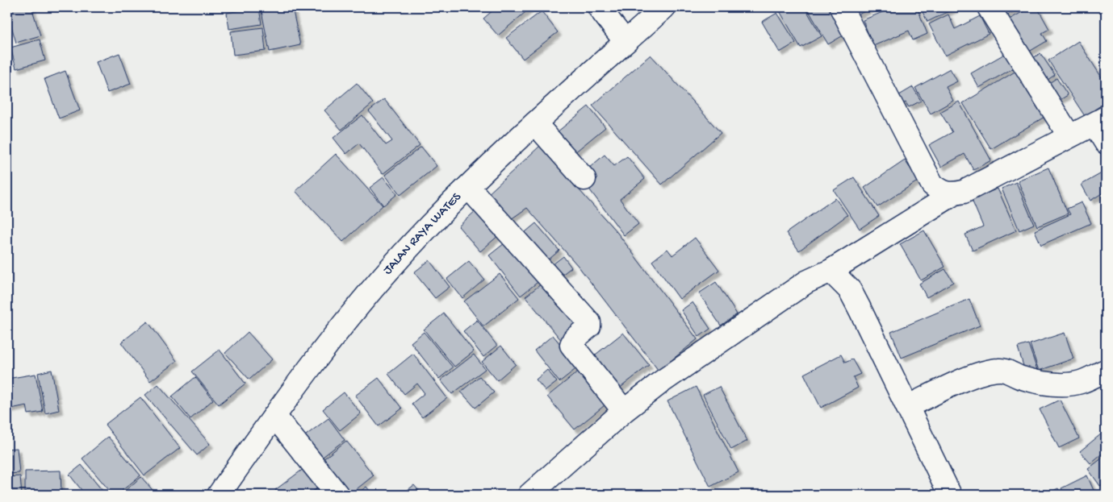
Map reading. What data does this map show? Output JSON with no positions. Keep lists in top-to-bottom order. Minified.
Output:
{"streets":{"main road":["JALAN RAYA WATES"]}}
